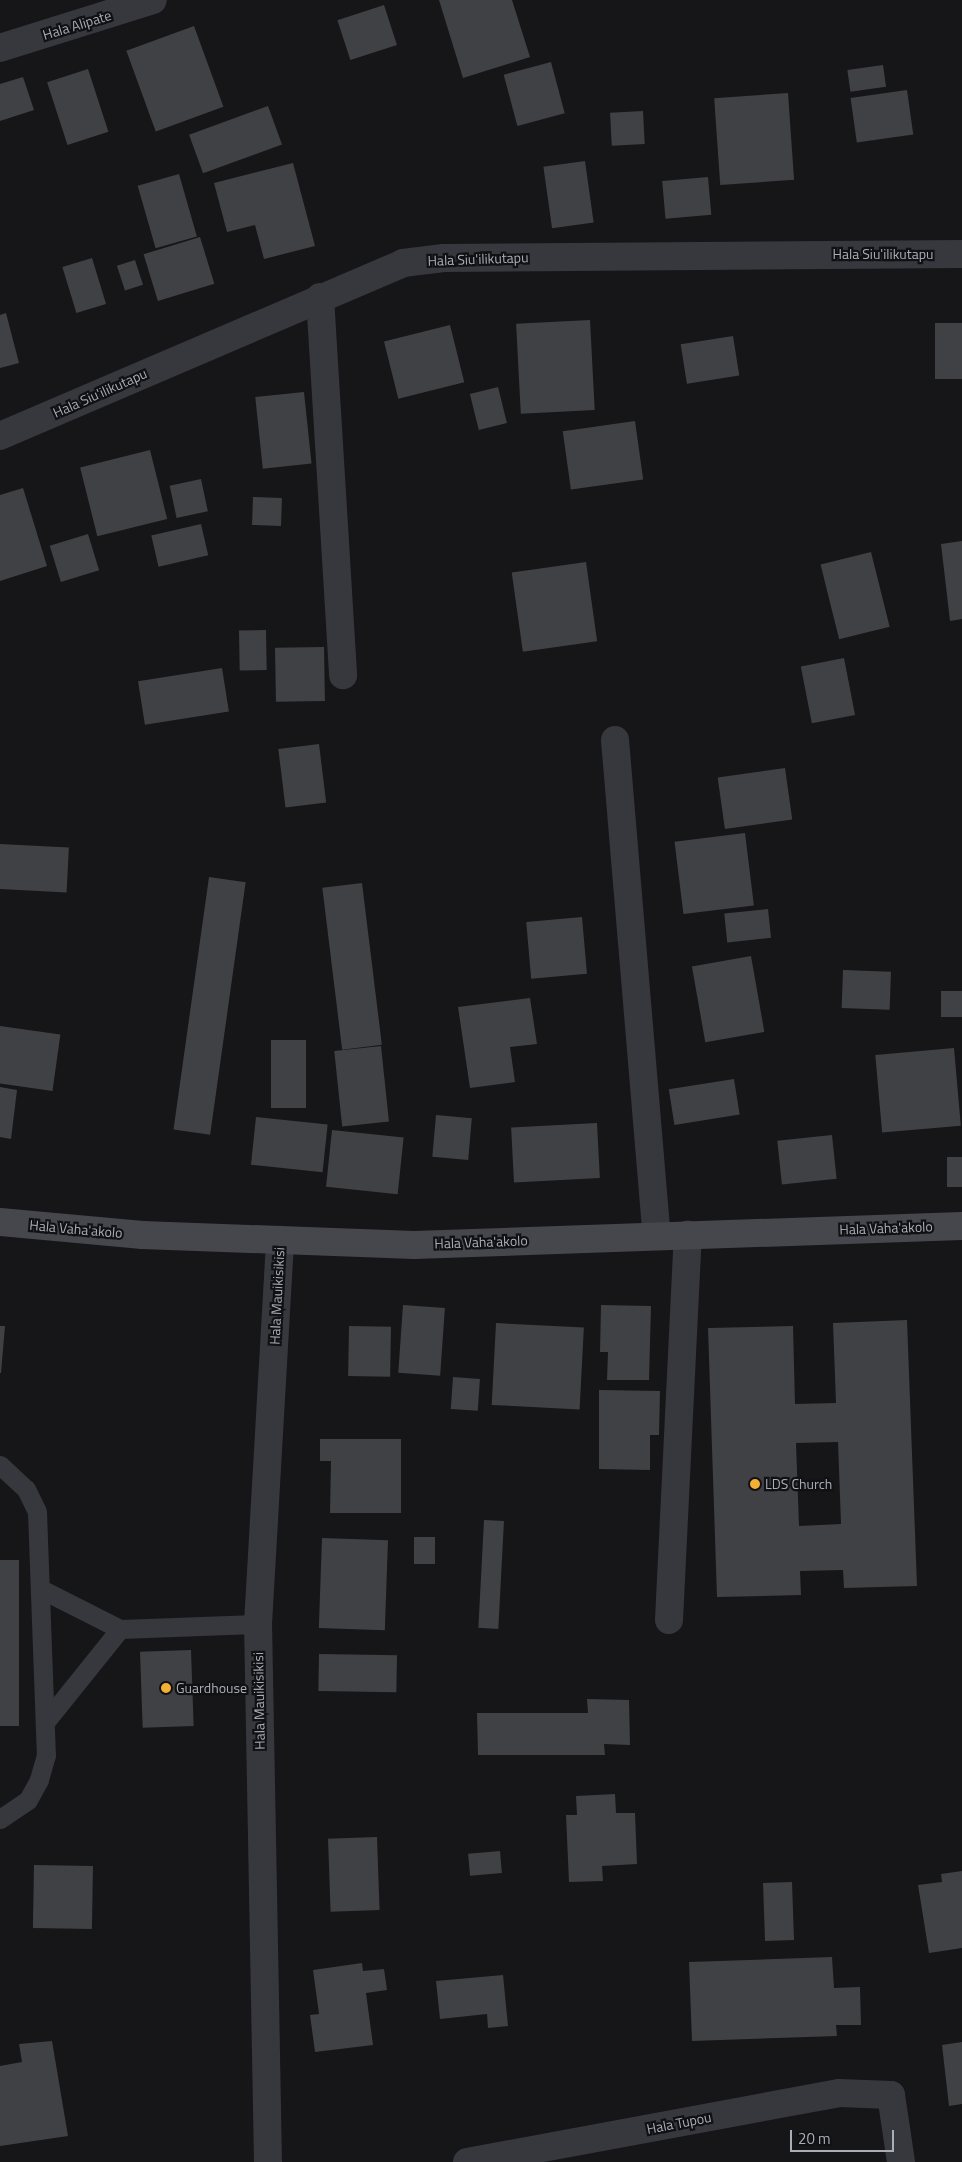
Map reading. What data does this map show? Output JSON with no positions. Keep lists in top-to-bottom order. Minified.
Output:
{"streets":{"main road":["Hala Vaha'akolo"],"street":["Hala Alipate","Hala Siu'ilikutapu","Hala Mauikisikisi","Hala Tupou"]},"crossings":[["Hala Vaha'akolo","Hala Mauikisikisi"]],"places":["LDS Church","Guardhouse"],"scale_bar":"20 m"}
